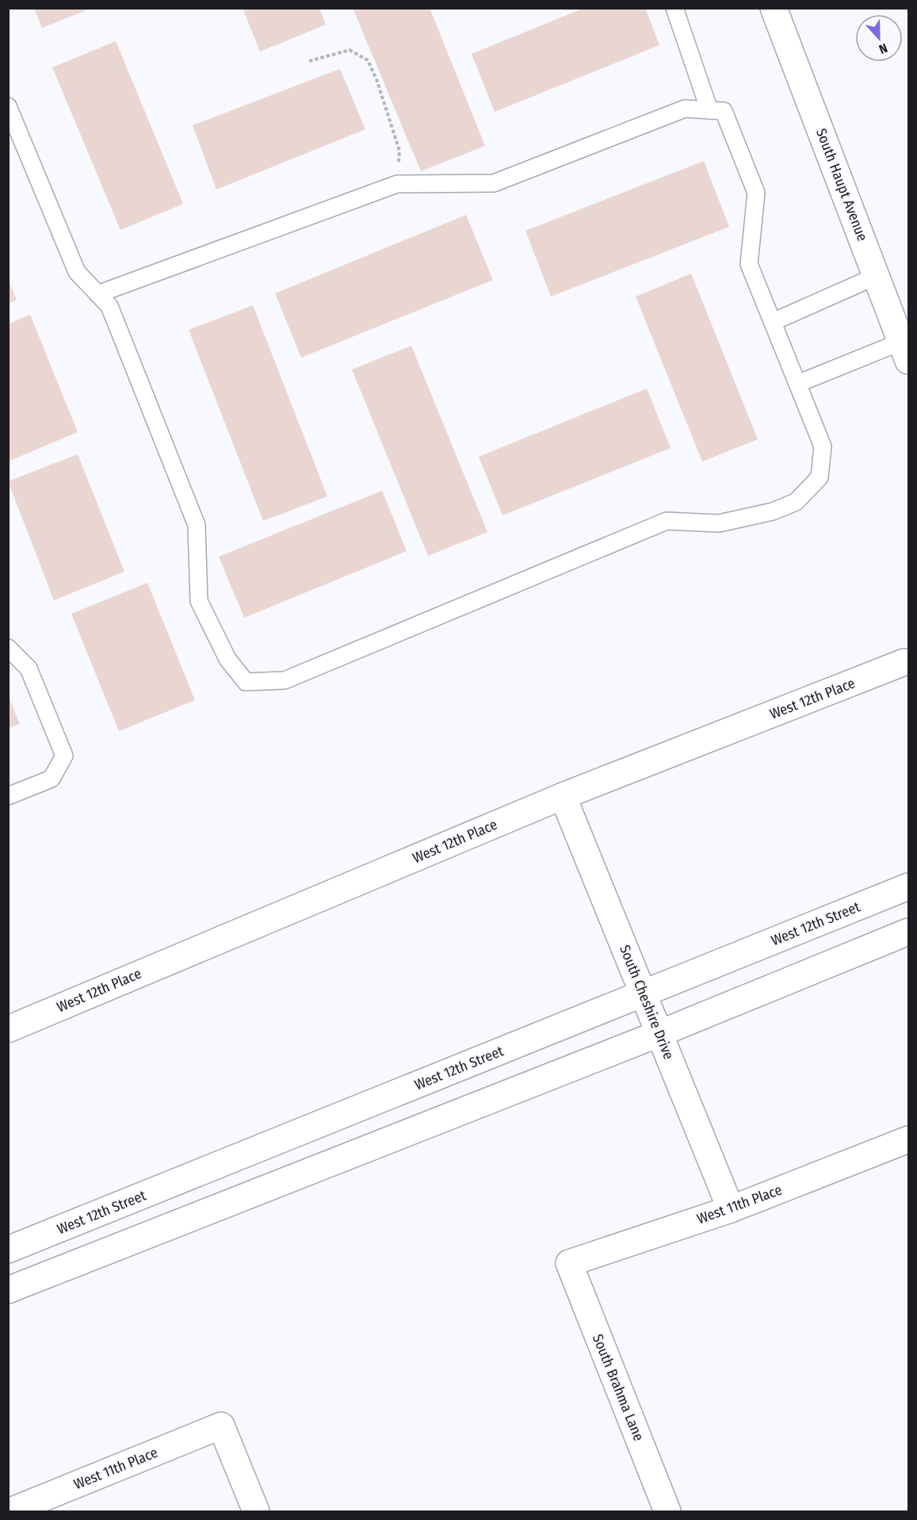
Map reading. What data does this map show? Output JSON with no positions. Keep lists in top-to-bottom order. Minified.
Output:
{"streets":{"street":["South Haupt Avenue","West 12th Place","West 12th Street","South Cheshire Drive","West 11th Place","South Brahma Lane"]},"crossings":[["West 12th Place","South Cheshire Drive"],["West 12th Street","South Cheshire Drive"],["South Cheshire Drive","West 11th Place"],["West 11th Place","South Brahma Lane"]],"north":"bottom"}
